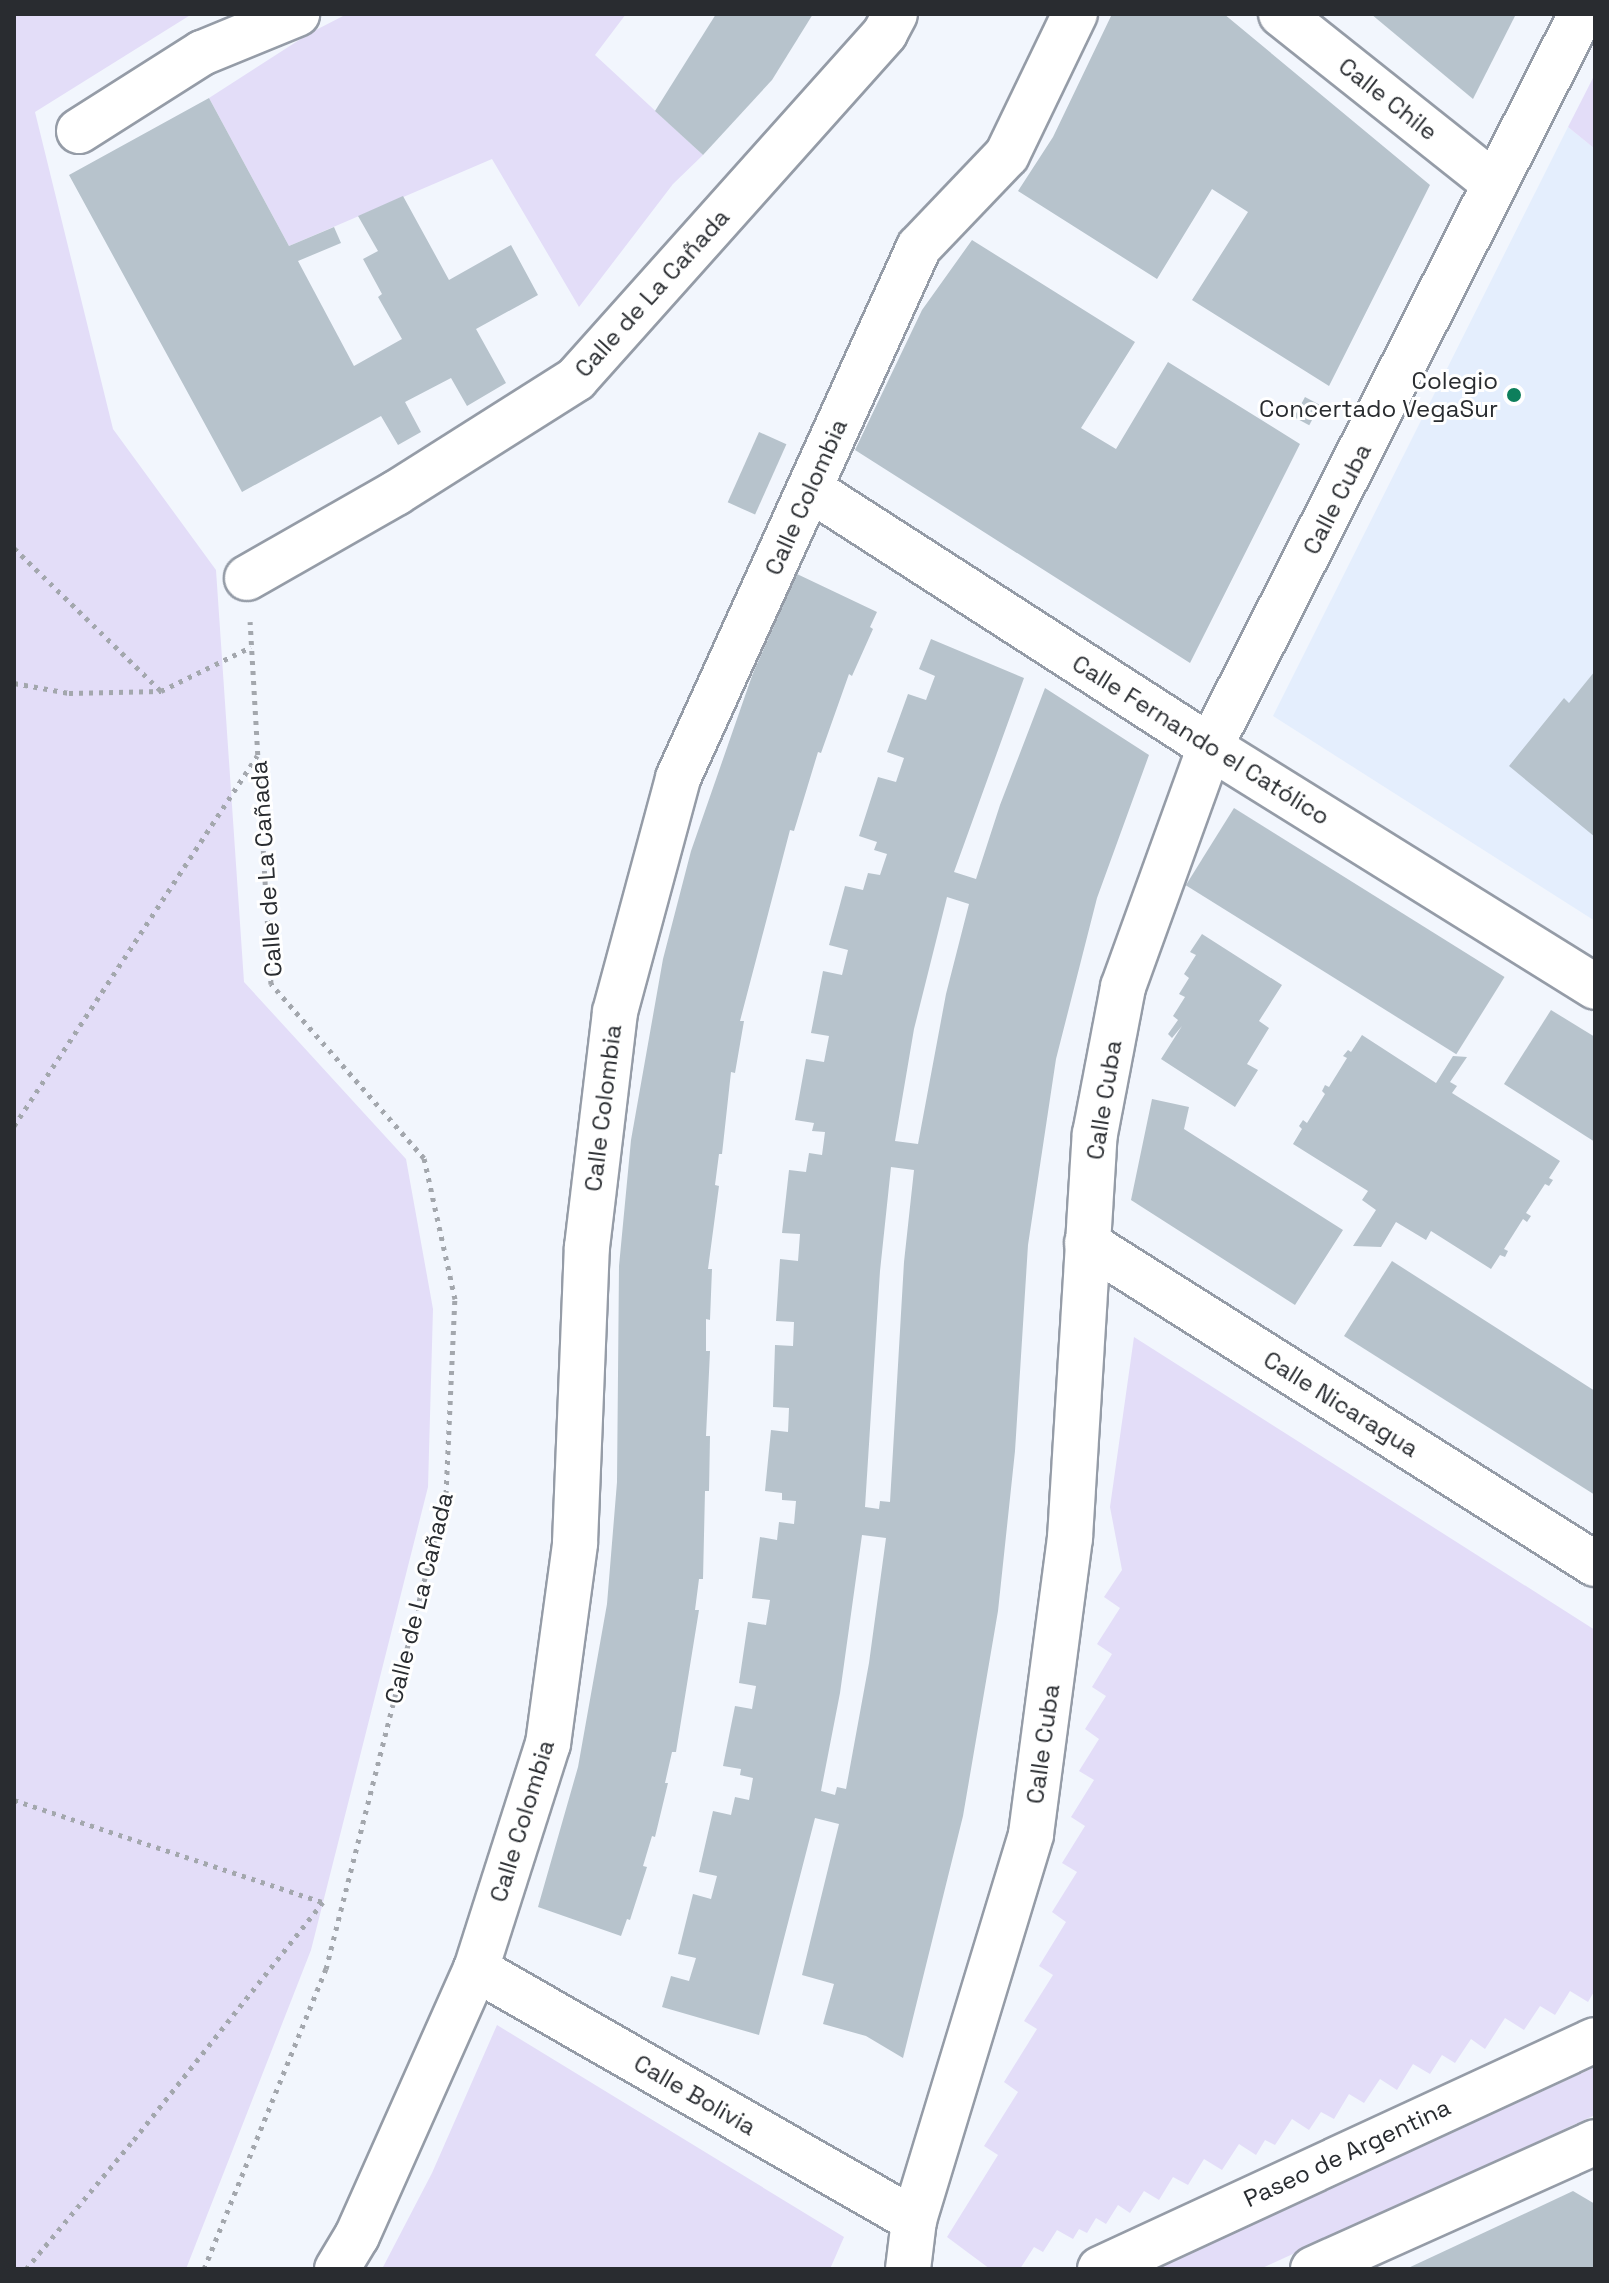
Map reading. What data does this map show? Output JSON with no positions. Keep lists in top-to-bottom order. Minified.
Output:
{"streets":{"street":["Calle Chile","Calle de La Cañada","Calle Colombia","Calle Cuba","Calle Fernando el Católico","Calle Nicaragua","Calle Bolivia","Paseo de Argentina"]},"crossings":[["Calle Chile","Calle Cuba"],["Calle Colombia","Calle Fernando el Católico"],["Calle Colombia","Calle Bolivia"],["Calle Cuba","Calle Fernando el Católico"],["Calle Cuba","Calle Nicaragua"],["Calle Cuba","Calle Bolivia"]],"places":["Colegio Concertado VegaSur"]}
